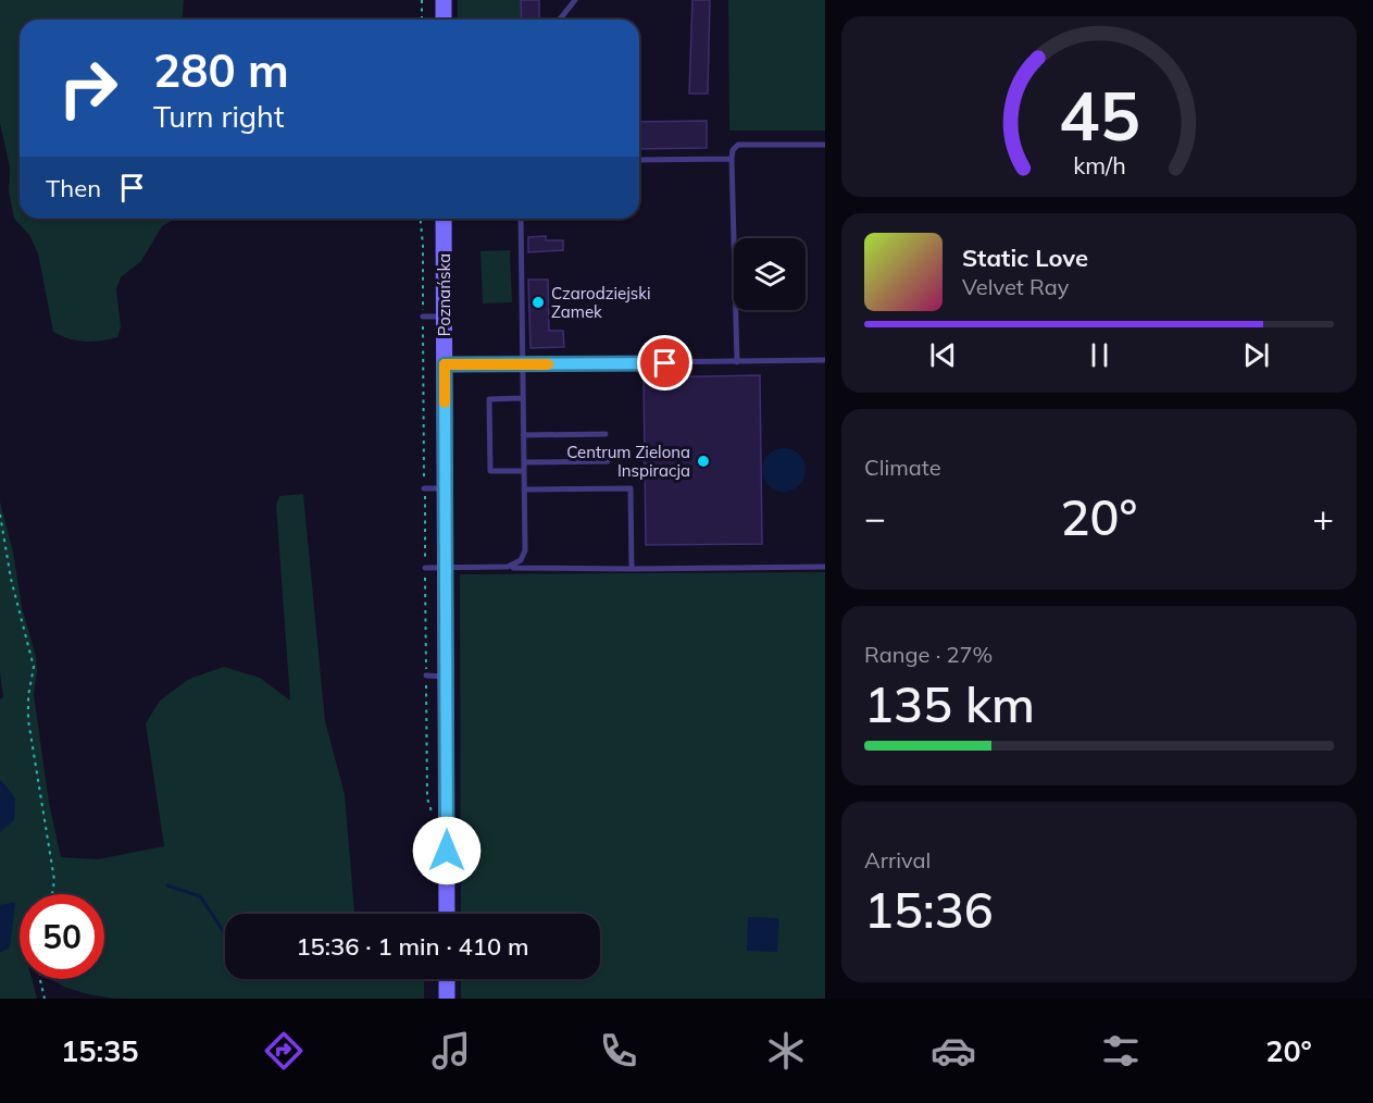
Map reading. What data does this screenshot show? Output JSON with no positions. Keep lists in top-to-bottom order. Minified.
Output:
{"streets":{"main road":["Poznańska"]},"places":["Czarodziejski Zamek","Centrum Zielona Inspiracja"],"page":{"turn":["280 m","Turn right"],"then":"Then","song":["Static Love","Velvet Ray"],"tile":["Climate",["Range · 27%","135 km"],["Arrival","15:36"]],"heat":["−","20°","+"],"limit":"50","trip":"15:36 · 1 min · 410 m","tabs":["15:35","20°"],"gauge":["45","km/h"]}}
